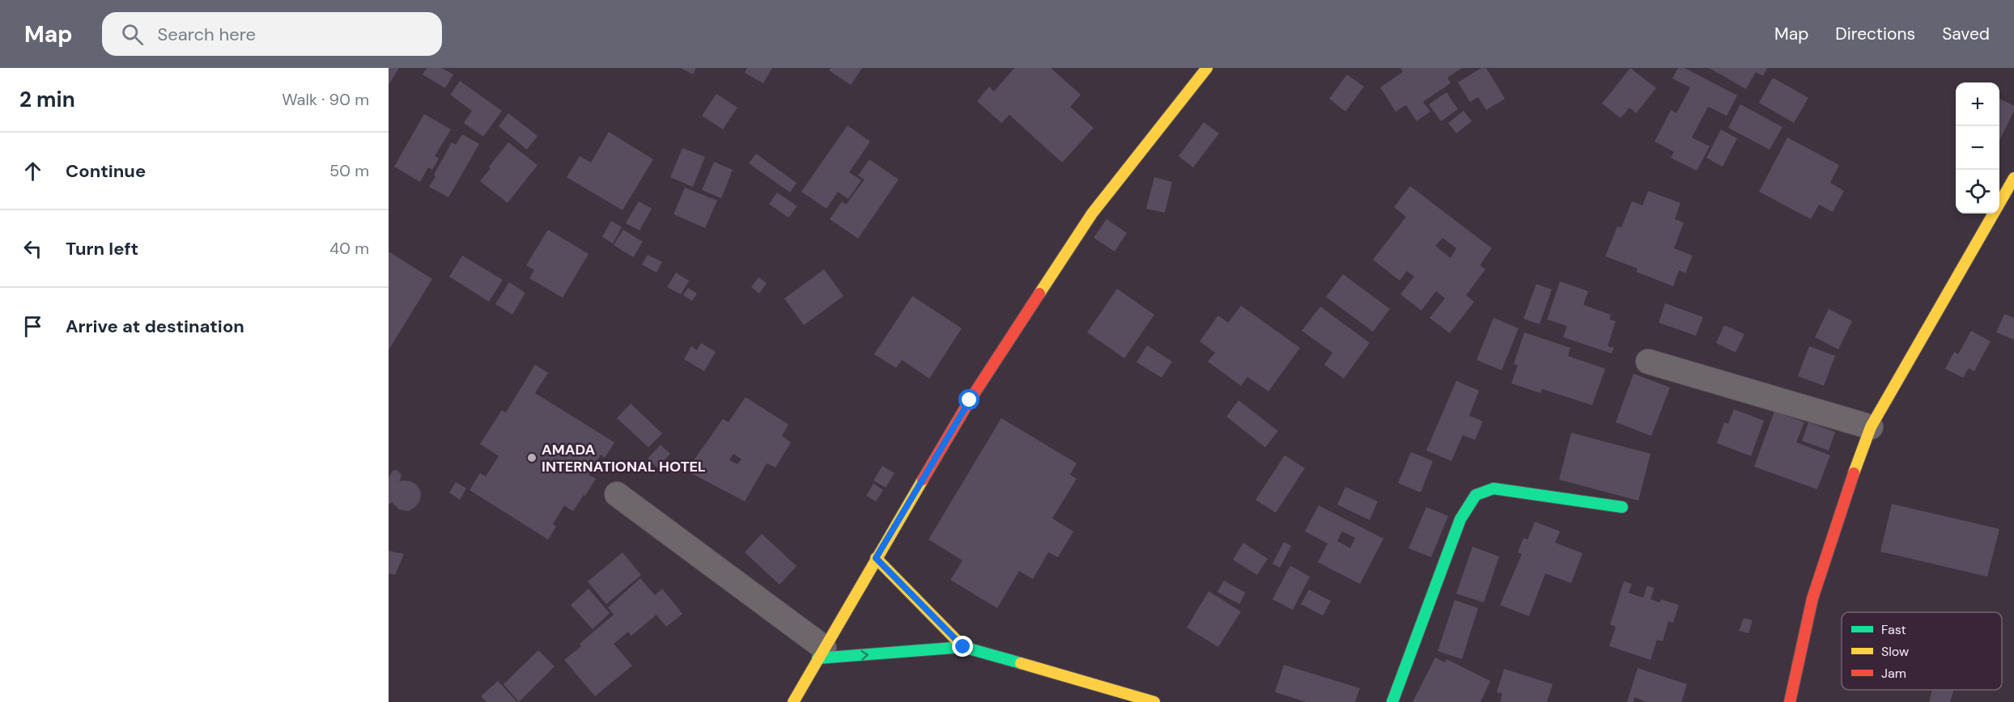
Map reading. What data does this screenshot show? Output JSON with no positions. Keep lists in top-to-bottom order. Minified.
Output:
{"places":["AMADA INTERNATIONAL HOTEL"],"legend":["Fast","Slow","Jam"],"page":{"header":"Map","search":"Search here","nav":["Map","Directions","Saved"],"heading":["2 min","Walk · 90 m"],"map_buttons":["+","−"],"list":[["Continue","50 m"],["Turn left","40 m"],"Arrive at destination"]}}
